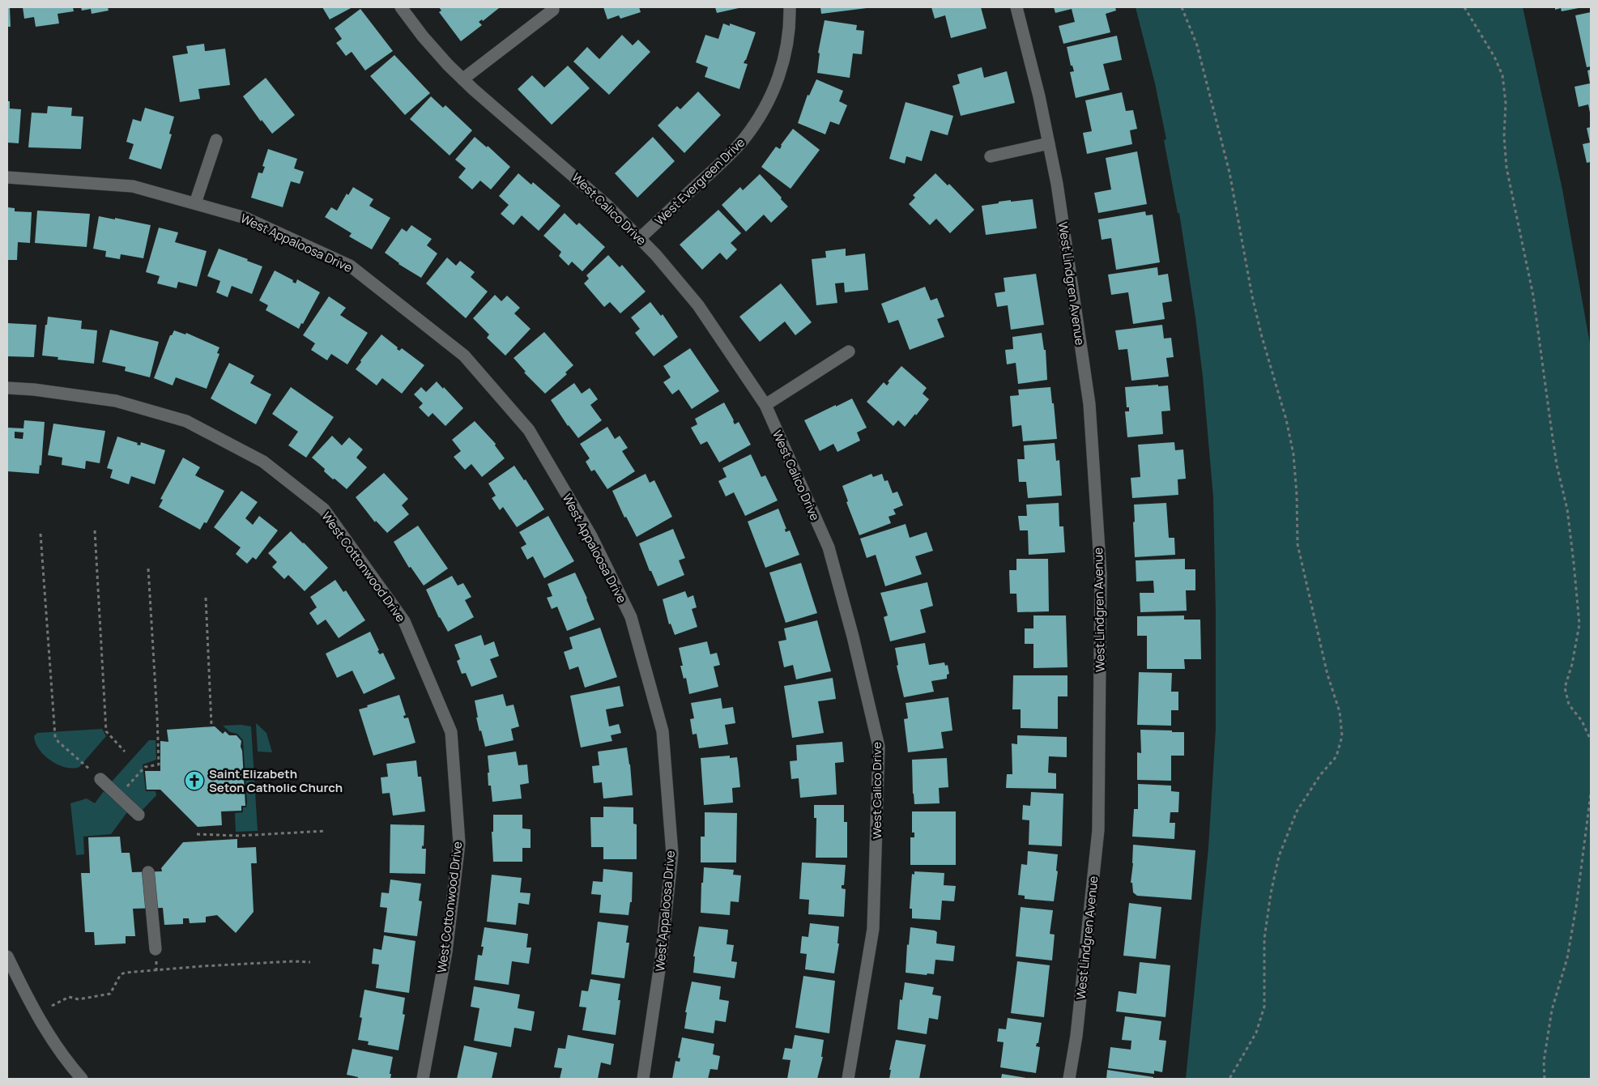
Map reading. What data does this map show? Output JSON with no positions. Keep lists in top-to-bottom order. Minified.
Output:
{"streets":{"street":["West Evergreen Drive","West Calico Drive","West Appaloosa Drive","West Lindgren Avenue","West Cottonwood Drive"]},"crossings":[["West Evergreen Drive","West Calico Drive"]],"places":{"church":["Saint Elizabeth Seton Catholic Church"]}}
